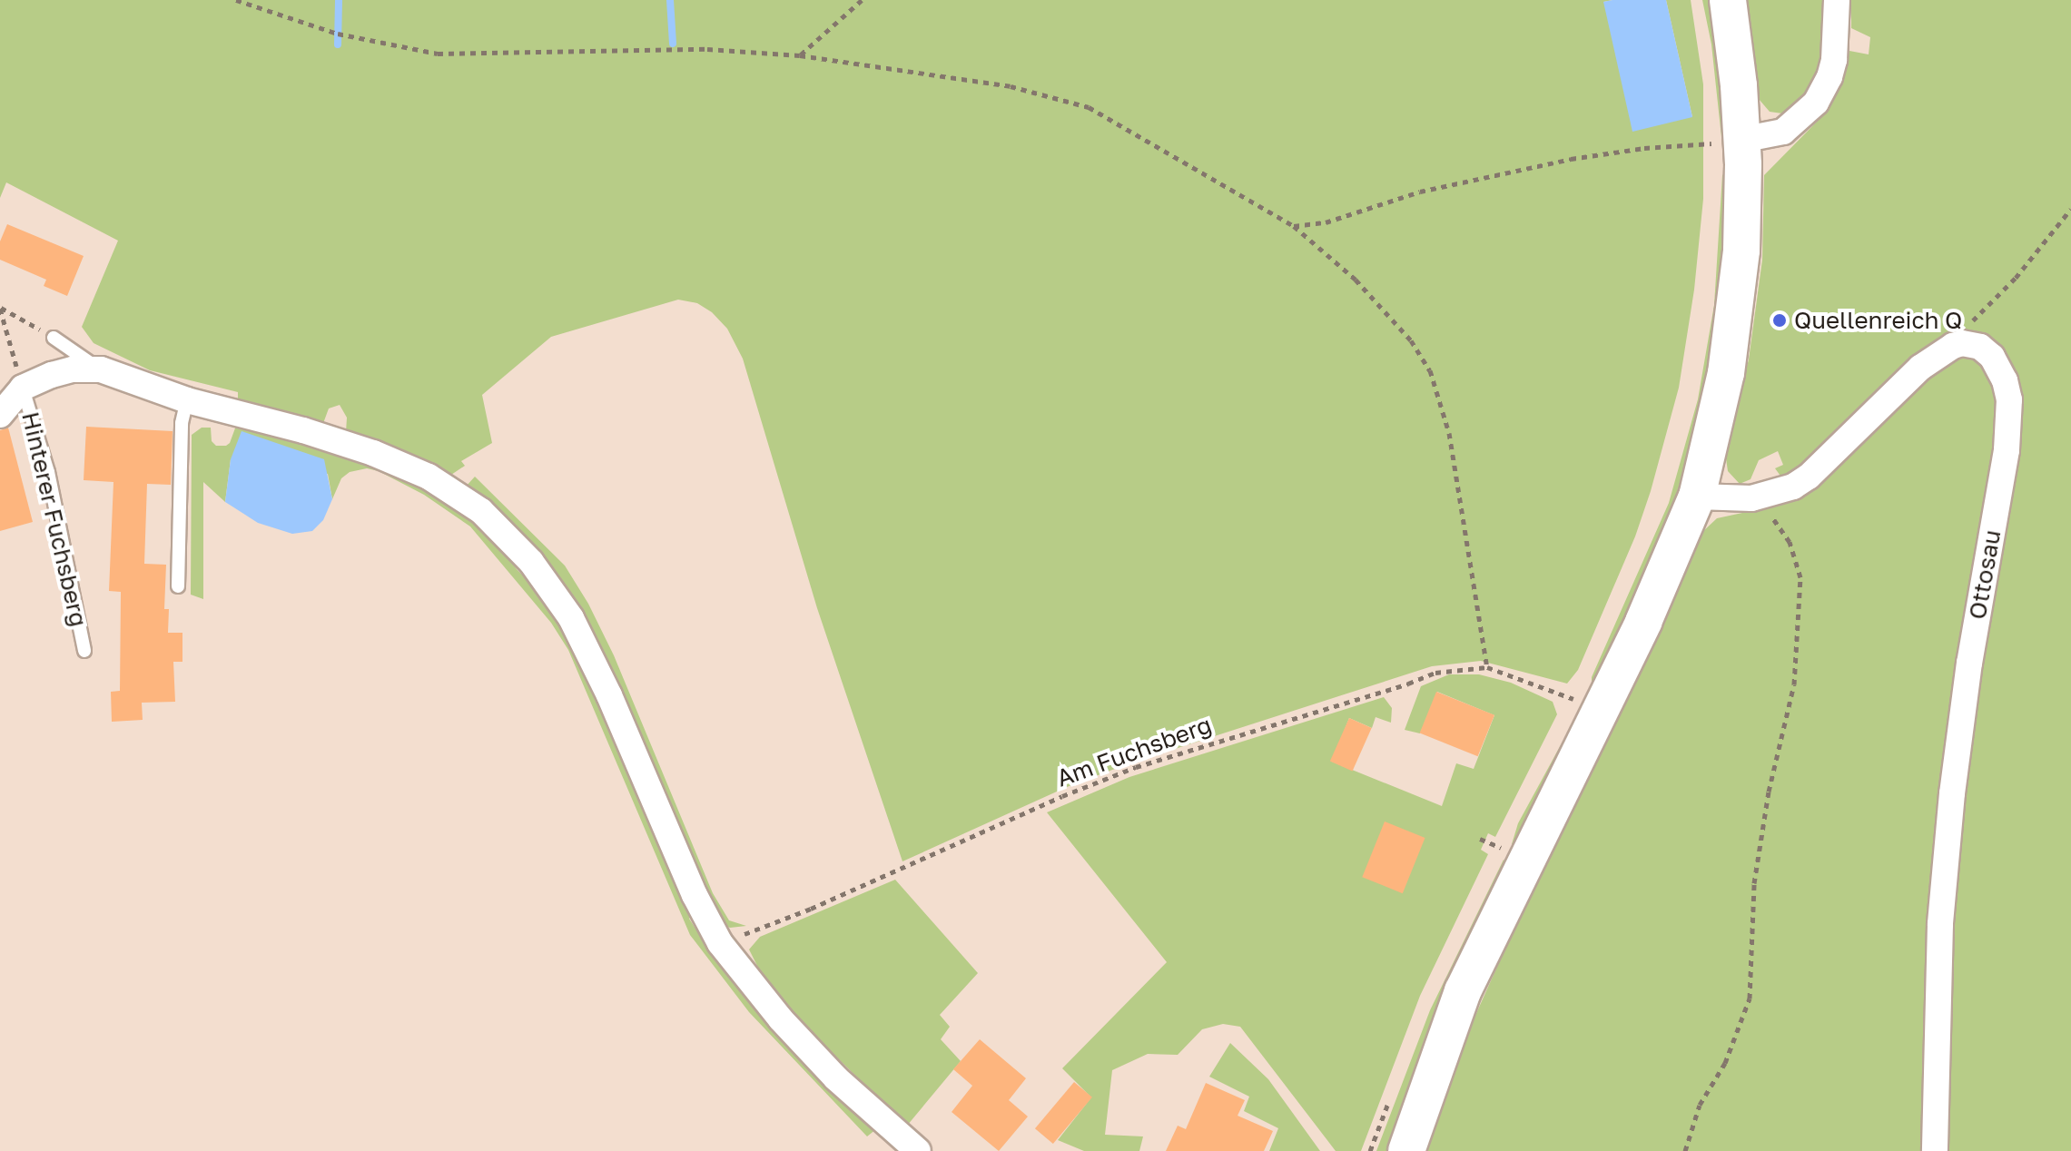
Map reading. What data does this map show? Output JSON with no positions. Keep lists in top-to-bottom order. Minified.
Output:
{"streets":{"street":["Hinterer Fuchsberg","Ottosau"],"path":["Am Fuchsberg"]},"crossings":[["Hinterer Fuchsberg","Am Fuchsberg"]],"places":["Quellenreich Q"]}
